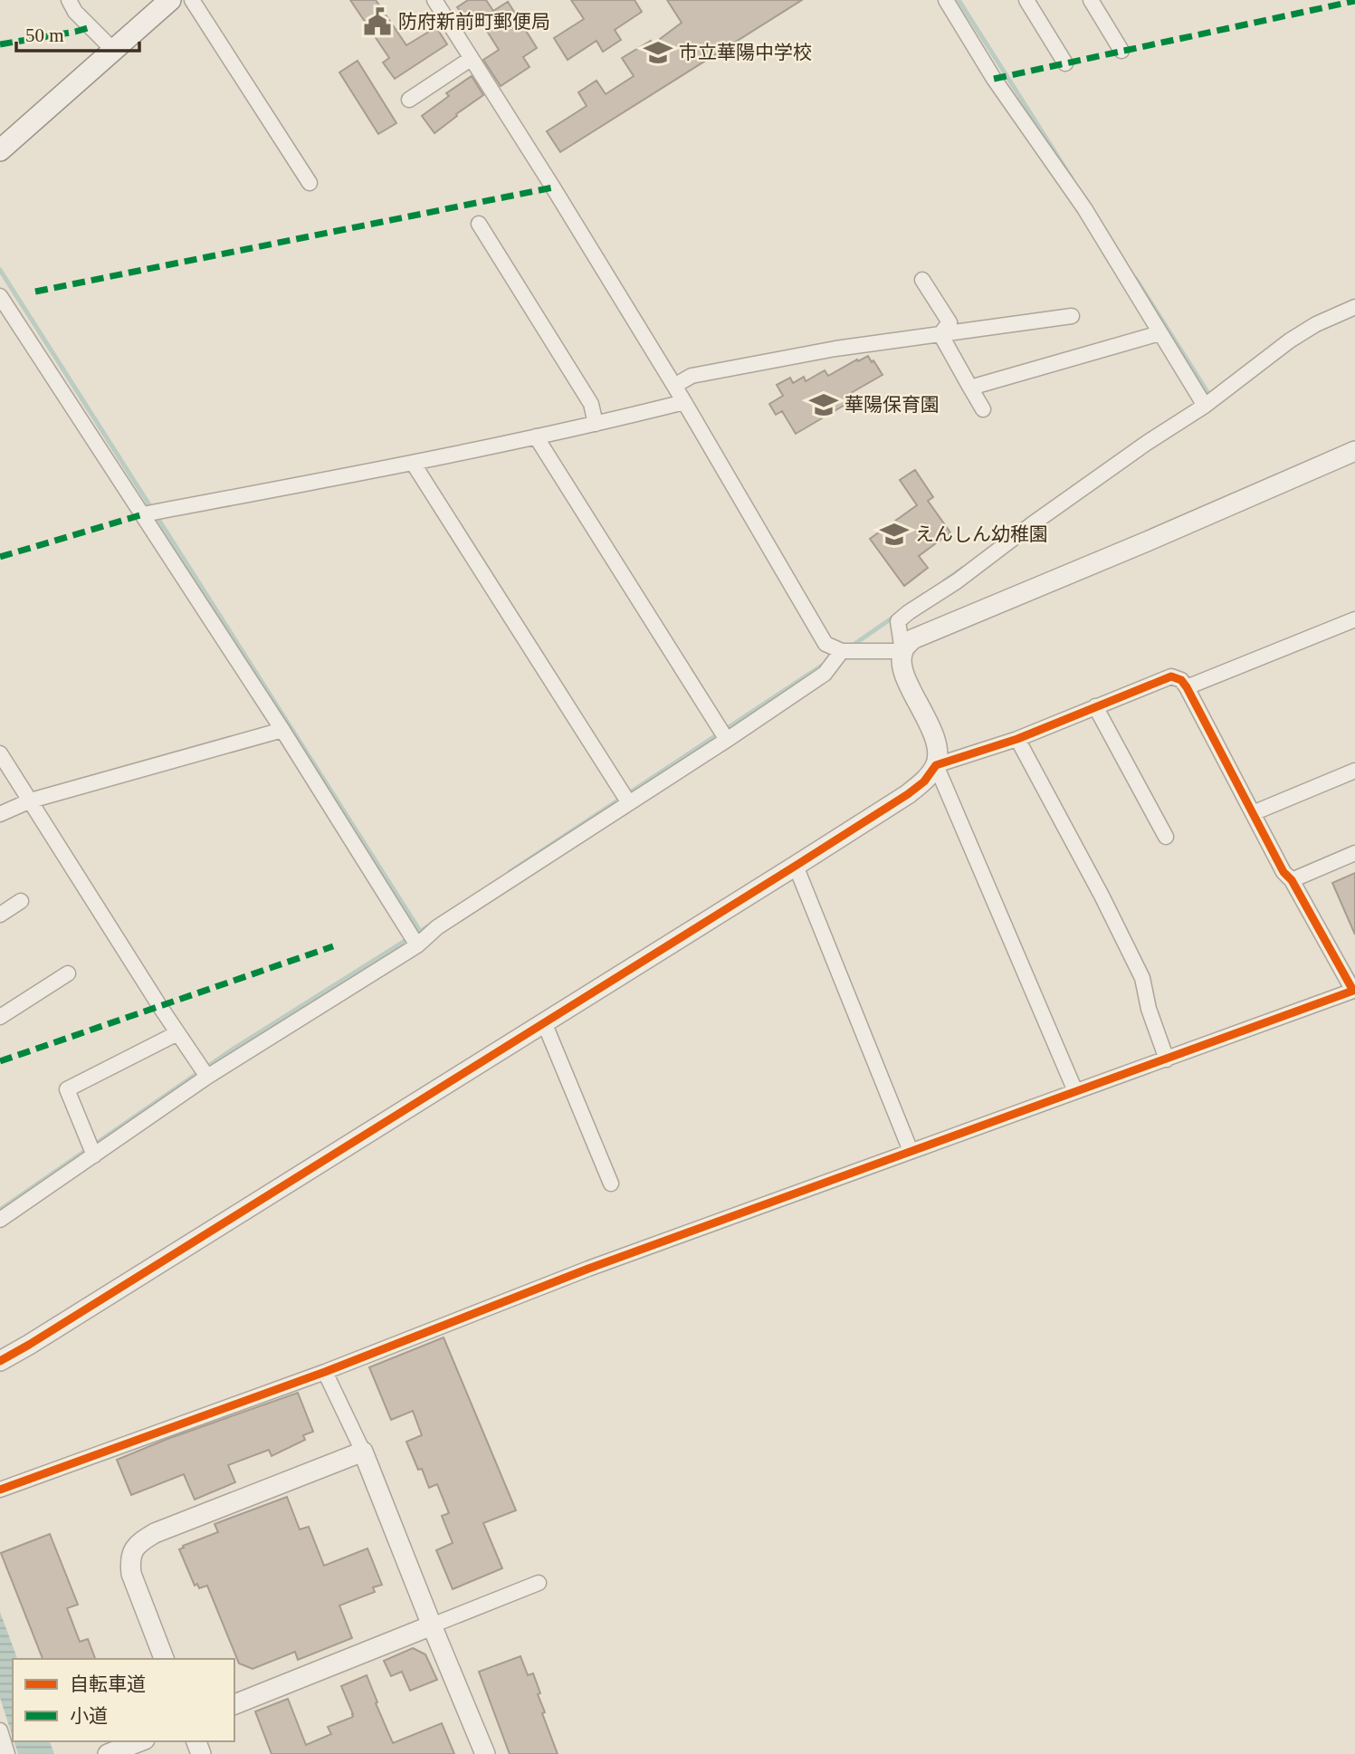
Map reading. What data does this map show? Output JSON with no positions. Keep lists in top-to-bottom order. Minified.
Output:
{"places":{"public building":["防府新前町郵便局"],"school or university":["市立華陽中学校","華陽保育園","えんしん幼稚園"]},"legend":["自転車道","小道"],"scale_bar":"50 m"}
